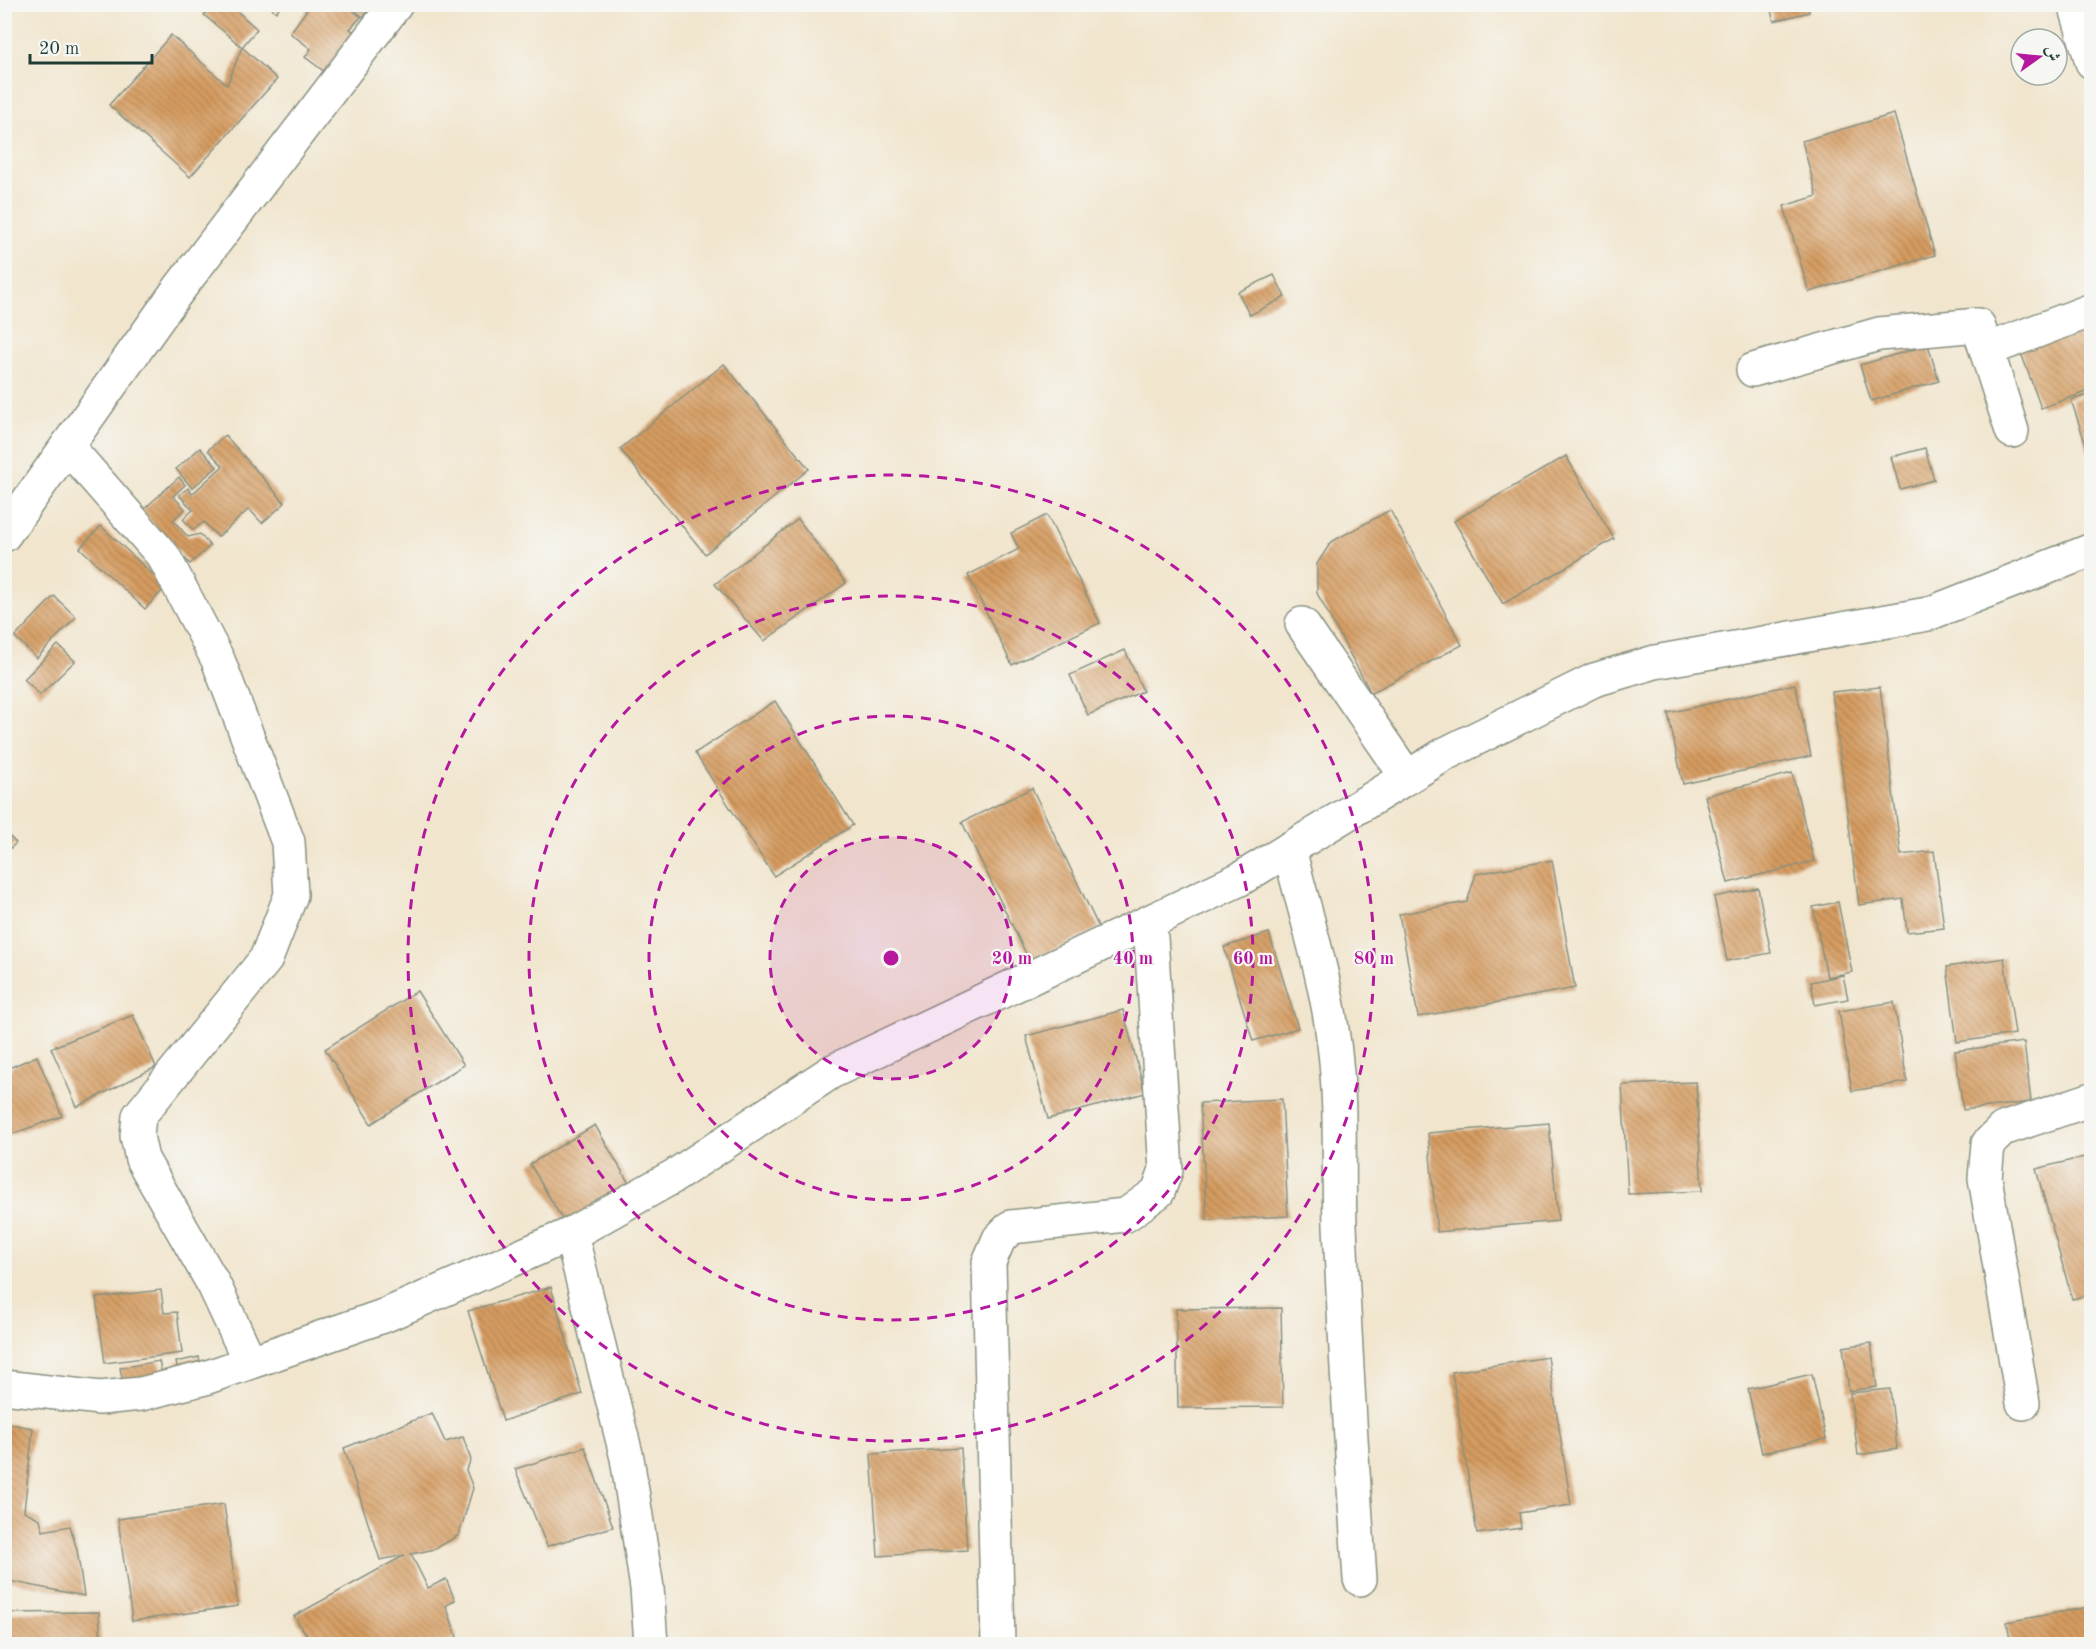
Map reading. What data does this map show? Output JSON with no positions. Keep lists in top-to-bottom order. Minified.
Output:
{"scale_bar":"20 m","north":"right","rings":["20 m","40 m","60 m","80 m"]}
